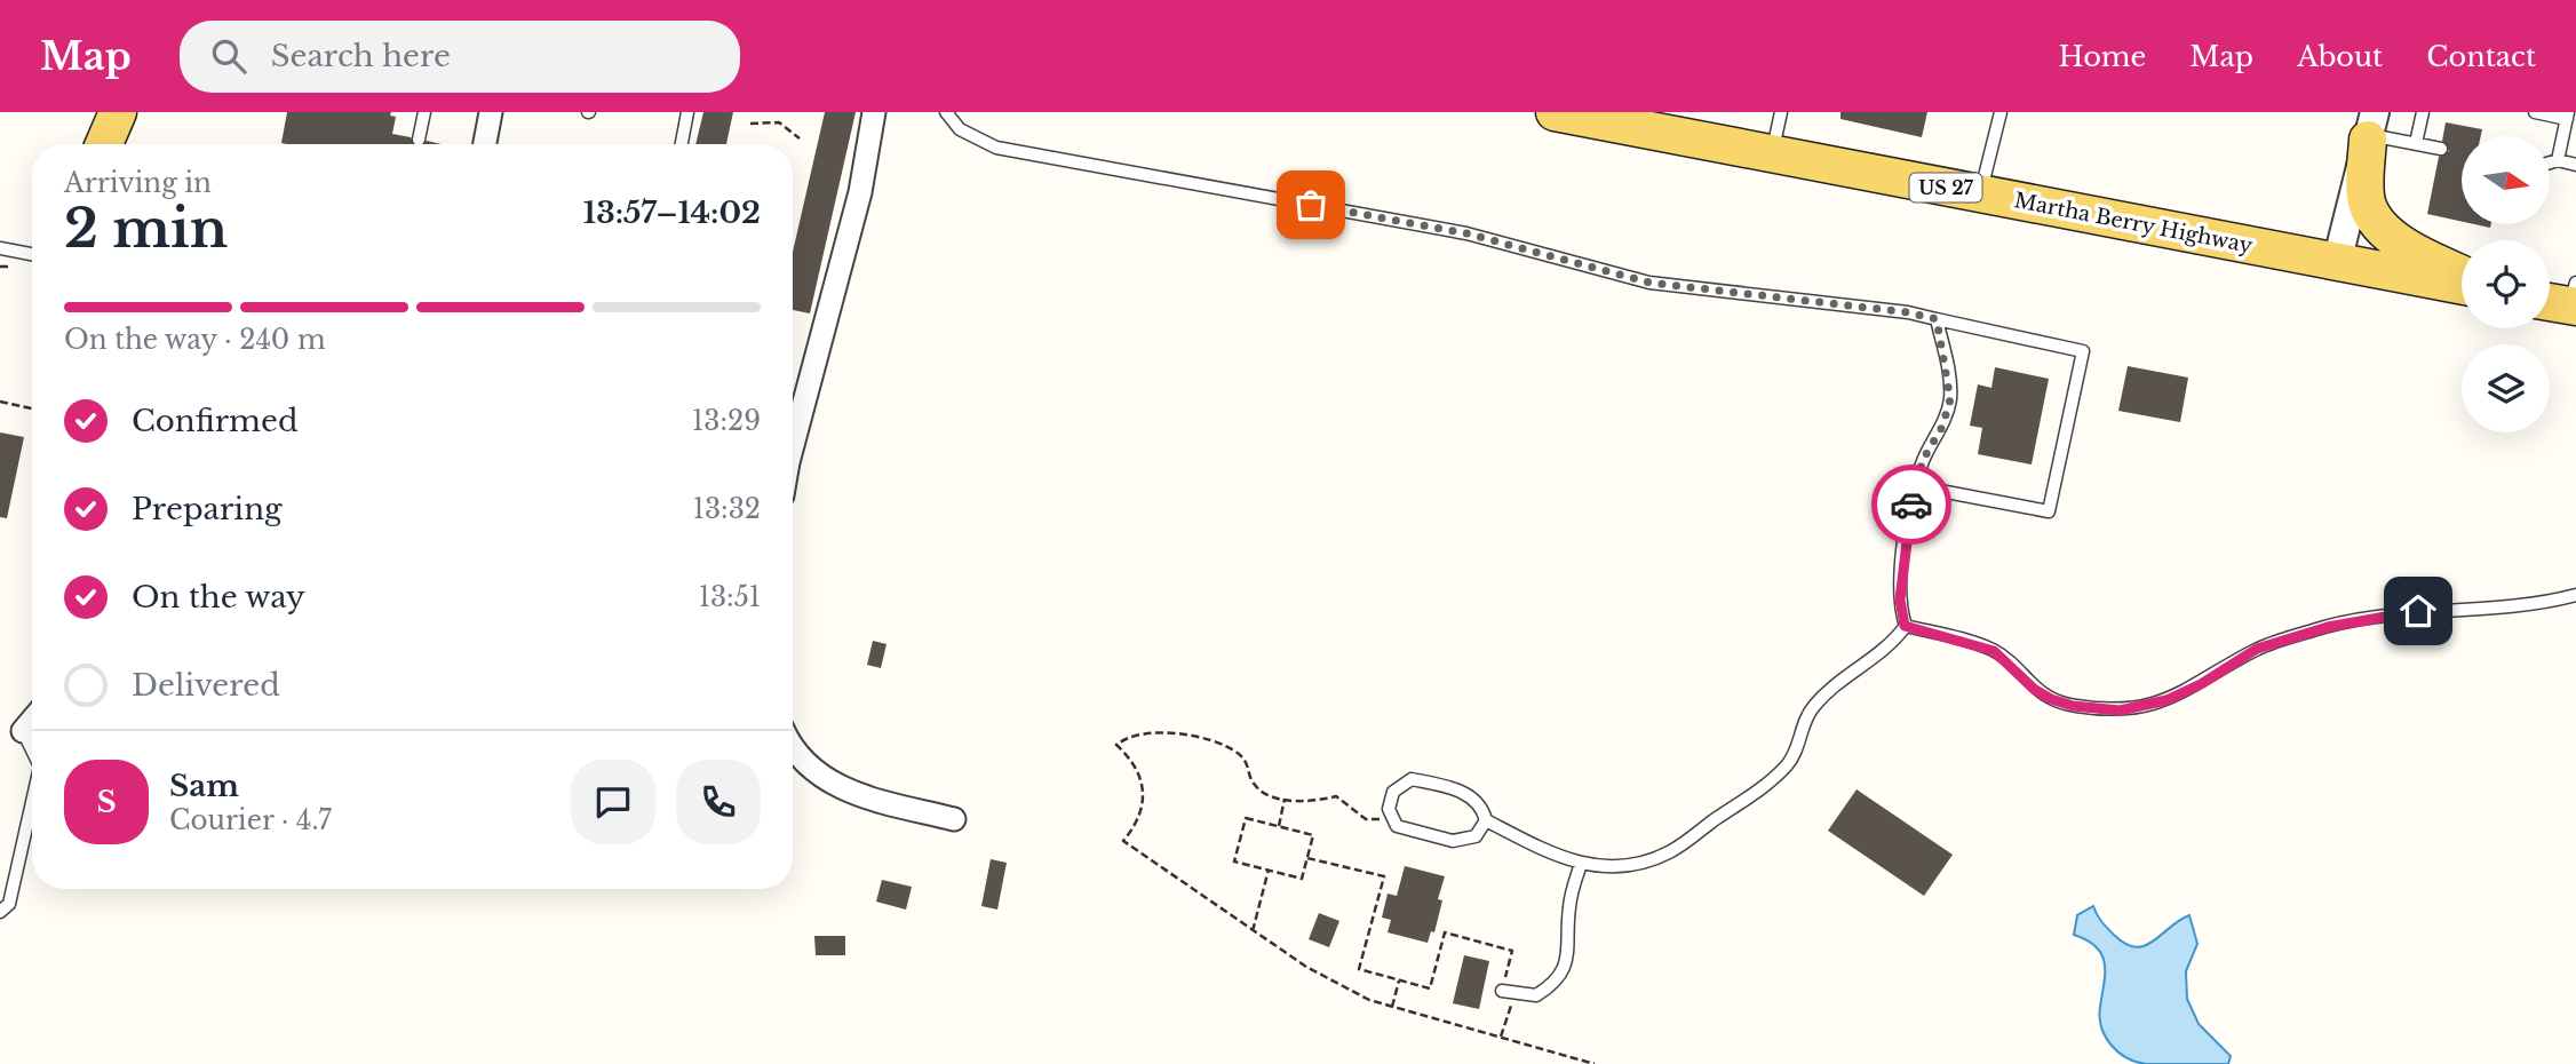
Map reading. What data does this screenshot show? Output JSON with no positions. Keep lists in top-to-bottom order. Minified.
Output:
{"streets":{"main road":["US 27","Martha Berry Highway"]},"north":"right","page":{"header":"Map","search":"Search here","nav":["Home","Map","About","Contact"],"heading":["2 min","Arriving in","13:57–14:02"],"panel":["Sam","Courier · 4.7"],"bar":"On the way · 240 m","list":[["Confirmed","13:29"],["Preparing","13:32"],["On the way","13:51"],"Delivered"],"round":"S"}}
